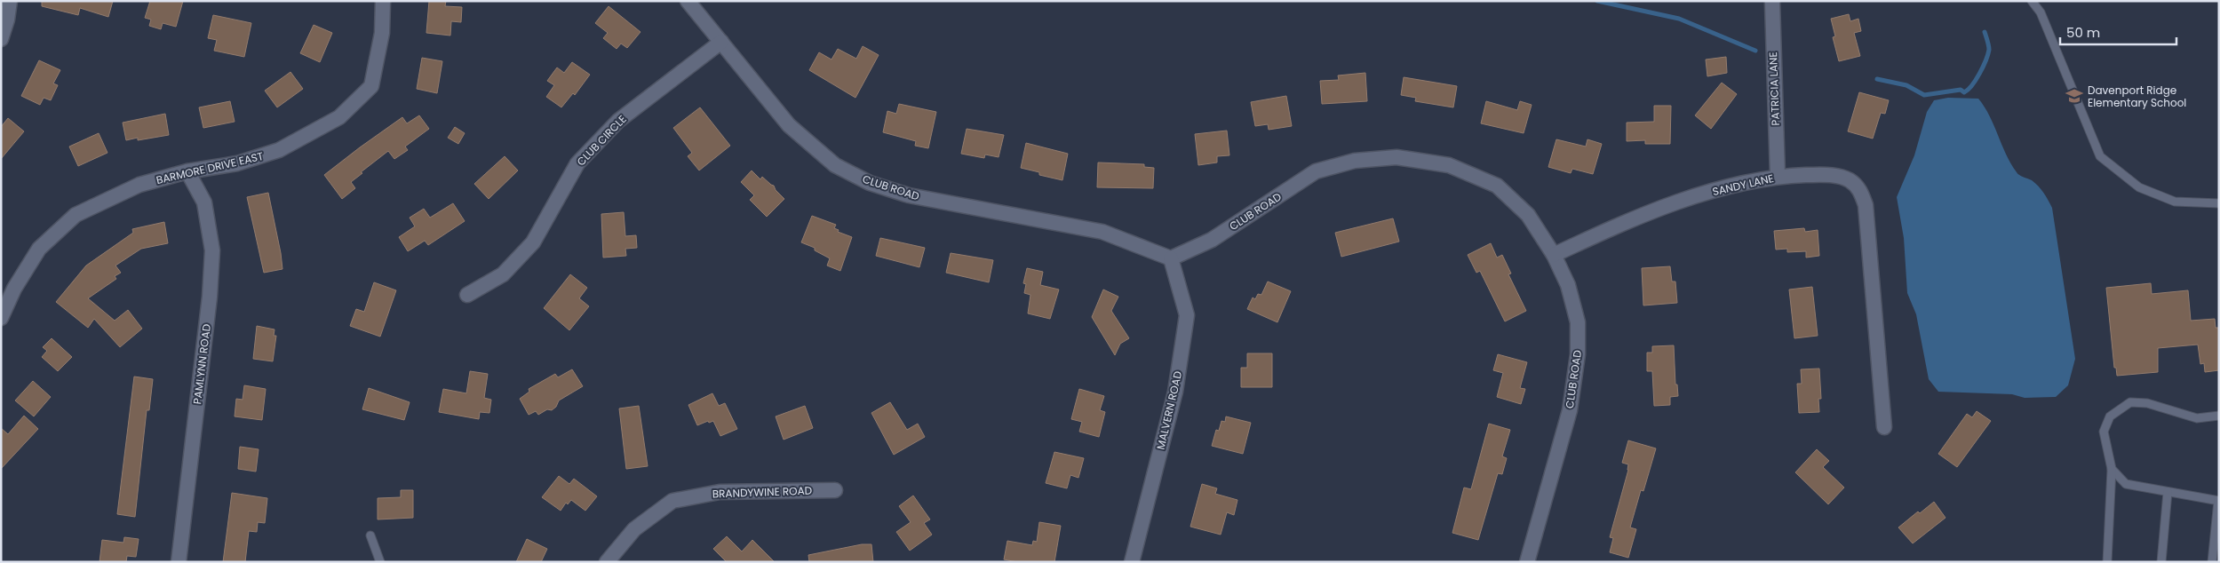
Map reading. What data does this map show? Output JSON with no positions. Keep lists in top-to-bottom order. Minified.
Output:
{"streets":{"street":["PATRICIA LANE","CLUB CIRCLE","BARMORE DRIVE EAST","SANDY LANE","CLUB ROAD","PAMLYNN ROAD","MALVERN ROAD","BRANDYWINE ROAD"]},"crossings":[["PATRICIA LANE","SANDY LANE"],["CLUB CIRCLE","CLUB ROAD"],["BARMORE DRIVE EAST","PAMLYNN ROAD"],["SANDY LANE","CLUB ROAD"],["CLUB ROAD","MALVERN ROAD"]],"places":{"school or university":["Davenport Ridge Elementary School"]},"scale_bar":"50 m"}
